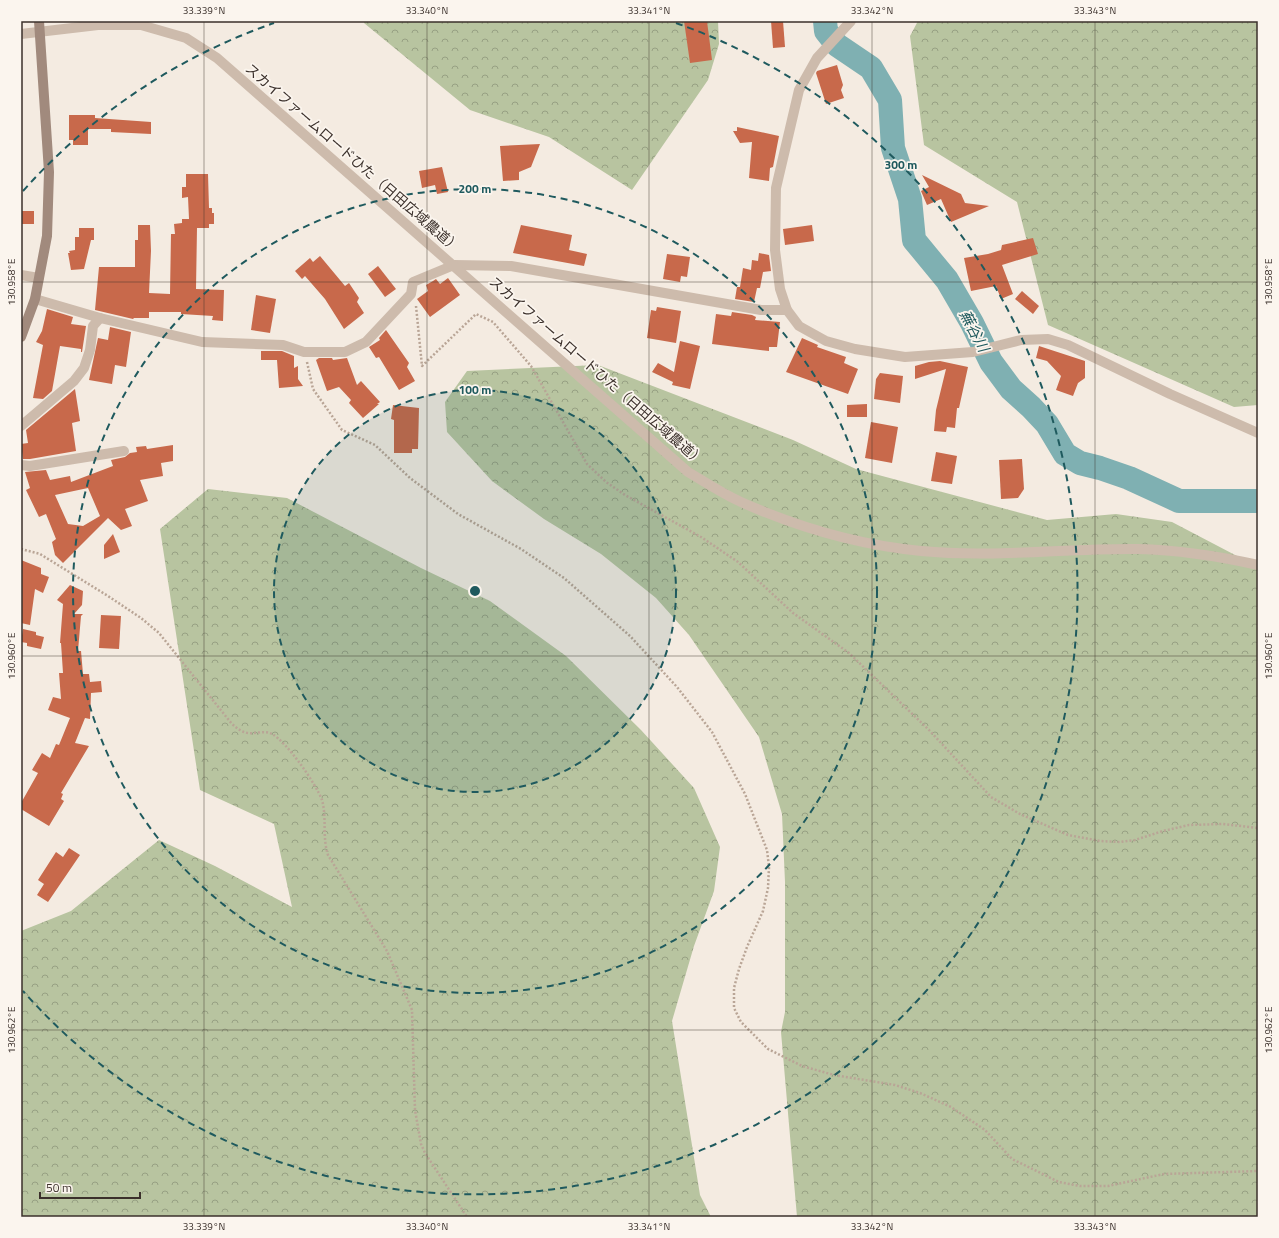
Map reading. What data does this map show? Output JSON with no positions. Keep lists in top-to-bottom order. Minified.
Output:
{"streets":{"street":["スカイファームロードひた（日田広域農道）"]},"water":["蕪谷川"],"scale_bar":"50 m","coordinates":["33.339°N","33.340°N","33.341°N","33.342°N","33.343°N","130.958°E","130.960°E","130.962°E"],"rings":["300 m","200 m","100 m"]}
